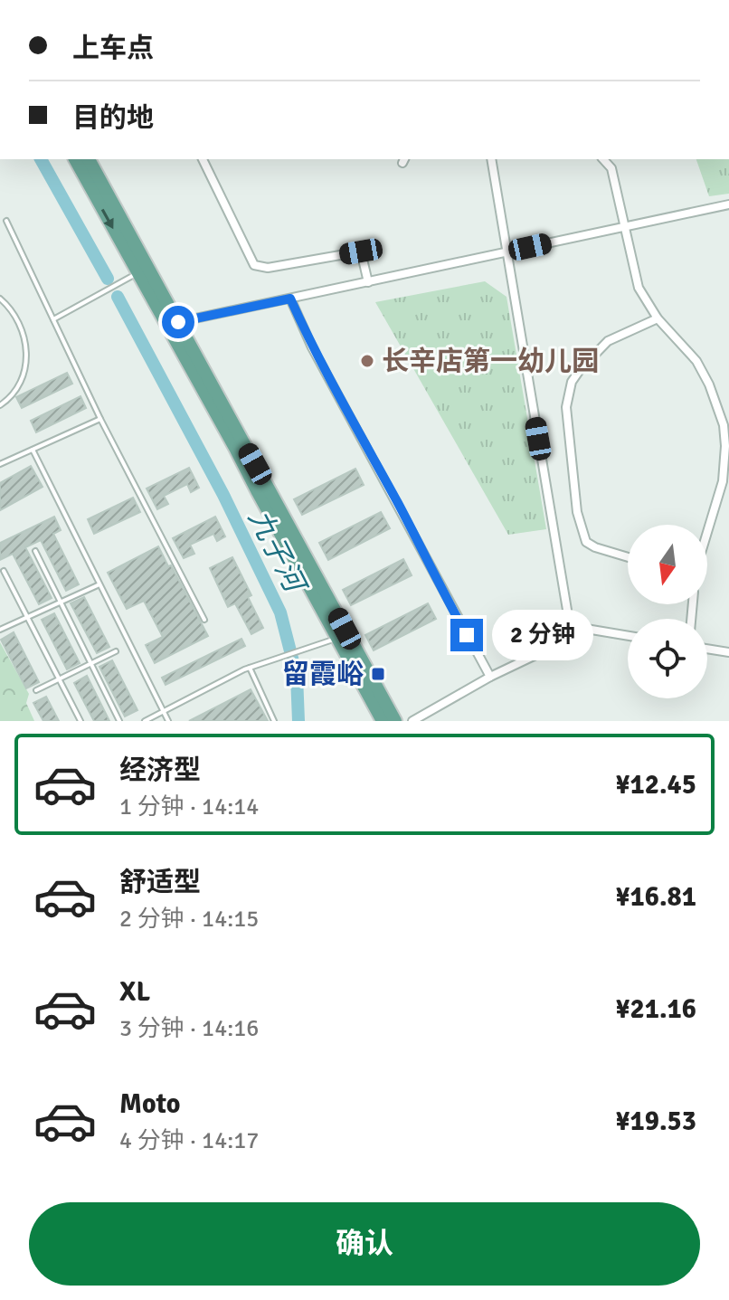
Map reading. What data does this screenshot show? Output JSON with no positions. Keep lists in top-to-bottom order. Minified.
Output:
{"water":["九子河"],"places":{"other":["长辛店第一幼儿园"],"transit":["留霞峪"]},"north":"bottom","page":{"banner":["上车点","目的地"],"bubble":"2 分钟","list":[{"name":"经济型","note":"1 分钟 · 14:14","value":"¥12.45"},{"name":"舒适型","note":"2 分钟 · 14:15","value":"¥16.81"},{"name":"XL","note":"3 分钟 · 14:16","value":"¥21.16"},{"name":"Moto","note":"4 分钟 · 14:17","value":"¥19.53"}],"buttons":"确认"}}
